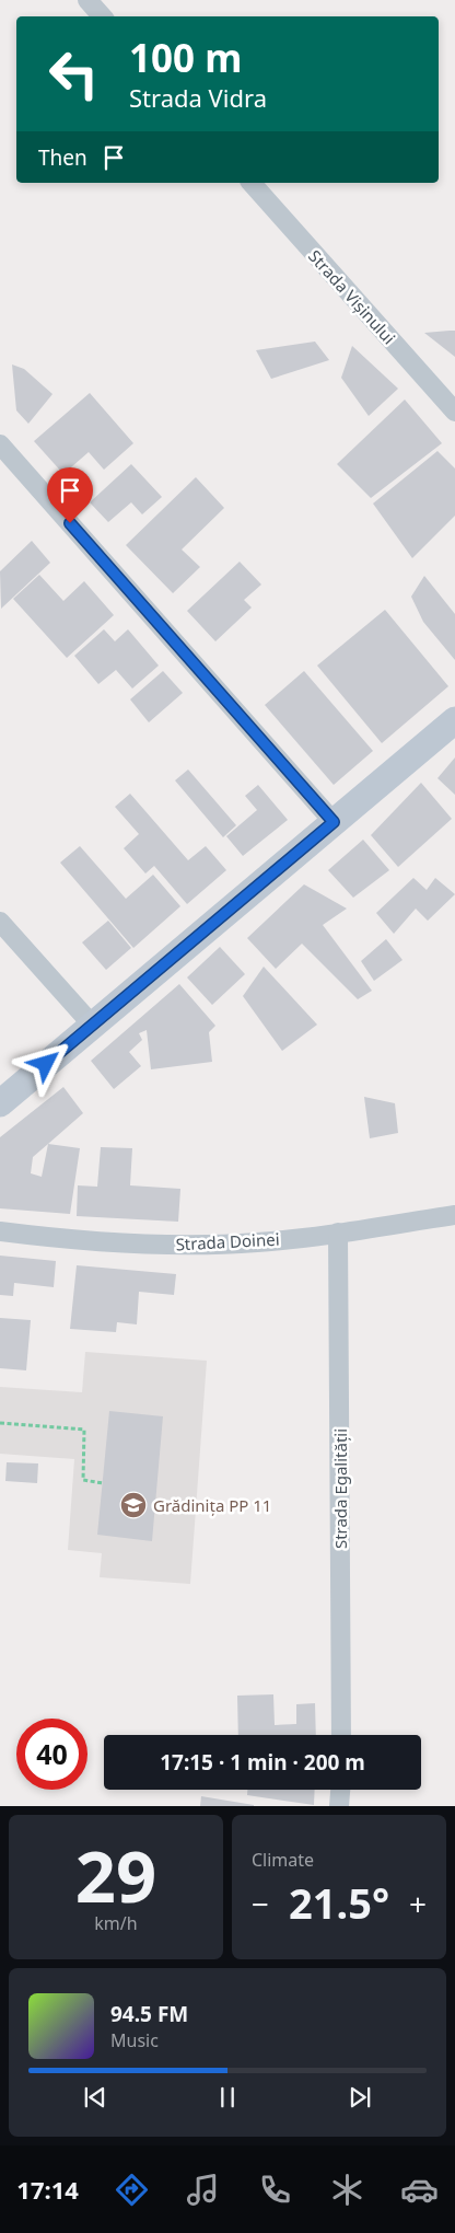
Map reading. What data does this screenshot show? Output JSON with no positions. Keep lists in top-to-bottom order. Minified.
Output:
{"streets":{"street":["Strada Vișinului","Strada Doinei","Strada Egalității"]},"crossings":[["Strada Doinei","Strada Egalității"]],"places":{"school or university":["Grădinița PP 11"]},"page":{"turn":["100 m","Strada Vidra"],"then":"Then","limit":"40","trip":"17:15 · 1 min · 200 m","tile":[["29","km/h"],"Climate"],"heat":["−","21.5°","+"],"song":["94.5 FM","Music"],"tabs":"17:14"}}
